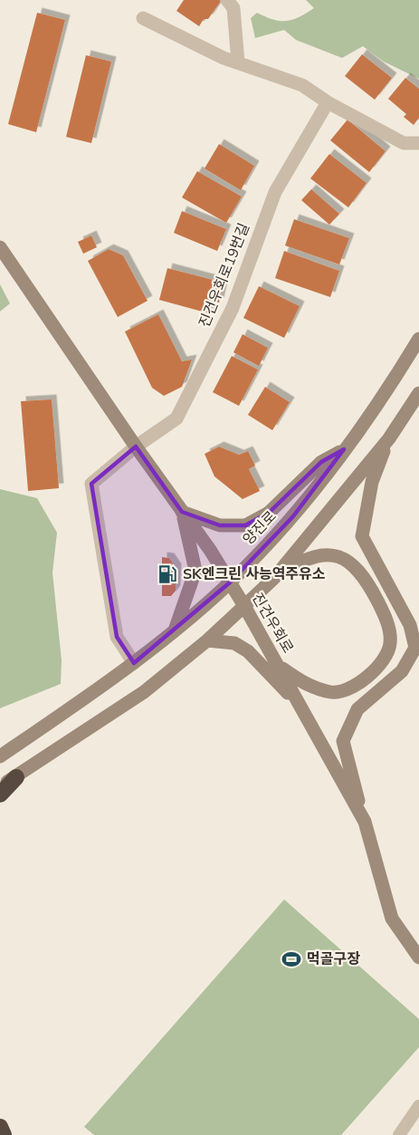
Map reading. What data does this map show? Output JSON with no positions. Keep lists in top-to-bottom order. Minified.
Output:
{"streets":{"main road":["양진로","진건우회로"],"street":["진건우회로19번길"]},"crossings":[["진건우회로19번길","양진로"],["진건우회로19번길","진건우회로"],["양진로","진건우회로"]],"places":{"fuel station":["SK엔크린 사능역주유소"],"sports":["먹골구장"]}}
